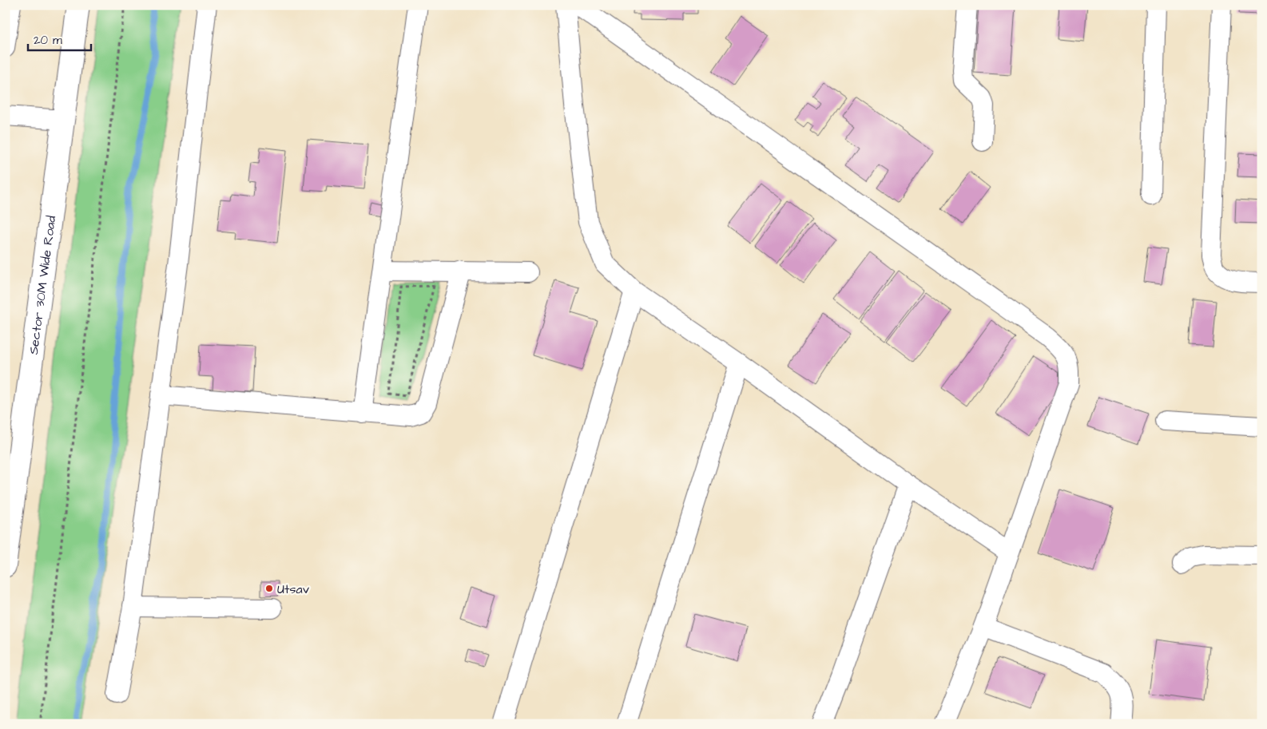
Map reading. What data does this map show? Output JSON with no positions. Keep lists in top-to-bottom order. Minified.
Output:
{"streets":{"main road":["Sector 30M Wide Road"]},"places":["Utsav"],"scale_bar":"20 m"}
